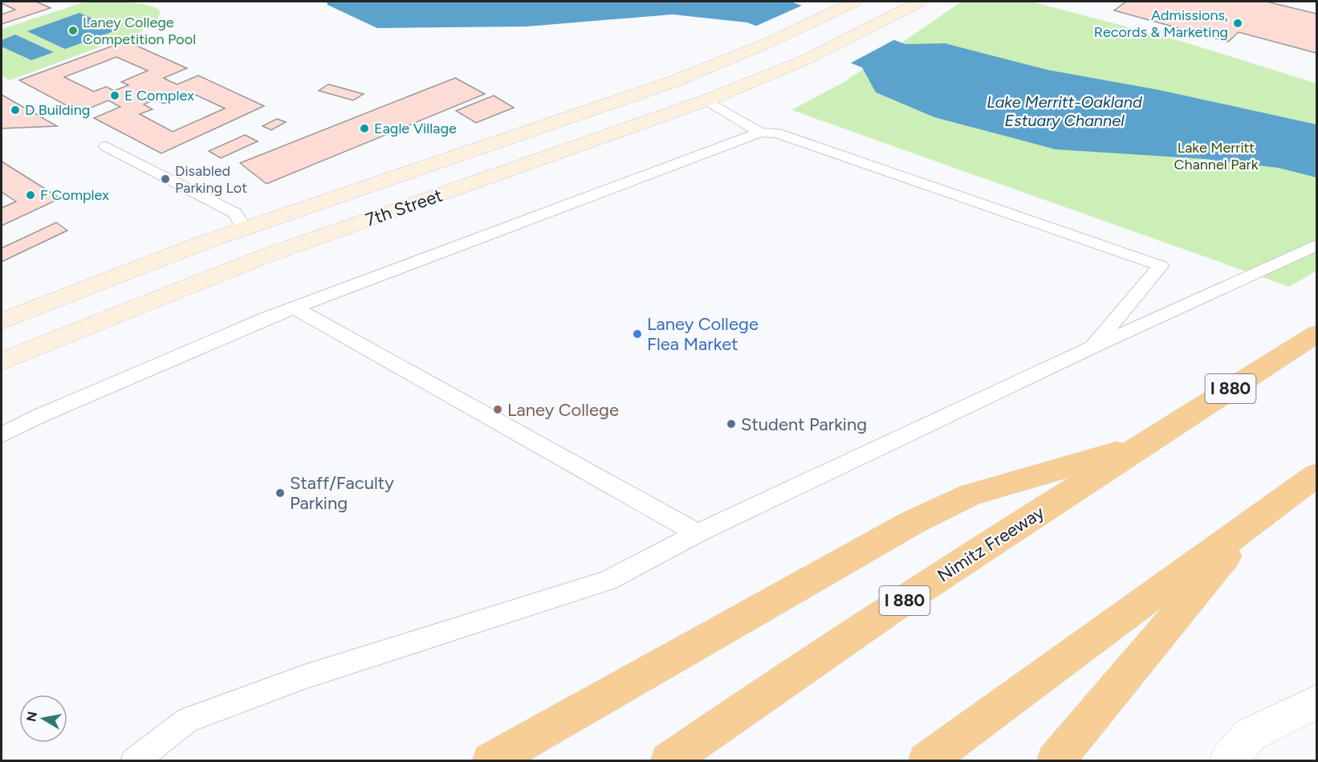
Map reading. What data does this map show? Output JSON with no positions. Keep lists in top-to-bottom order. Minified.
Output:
{"streets":{"highway":["I 880","Nimitz Freeway"],"main road":["7th Street"]},"water":["Lake Merritt-Oakland Estuary Channel"],"parks":["Lake Merritt Channel Park"],"places":["Admissions, Records & Marketing","Laney College Competition Pool","E Complex","D Building","Eagle Village","Disabled Parking Lot","F Complex","Laney College Flea Market","Laney College","Student Parking","Staff/Faculty Parking"],"north":"left"}
